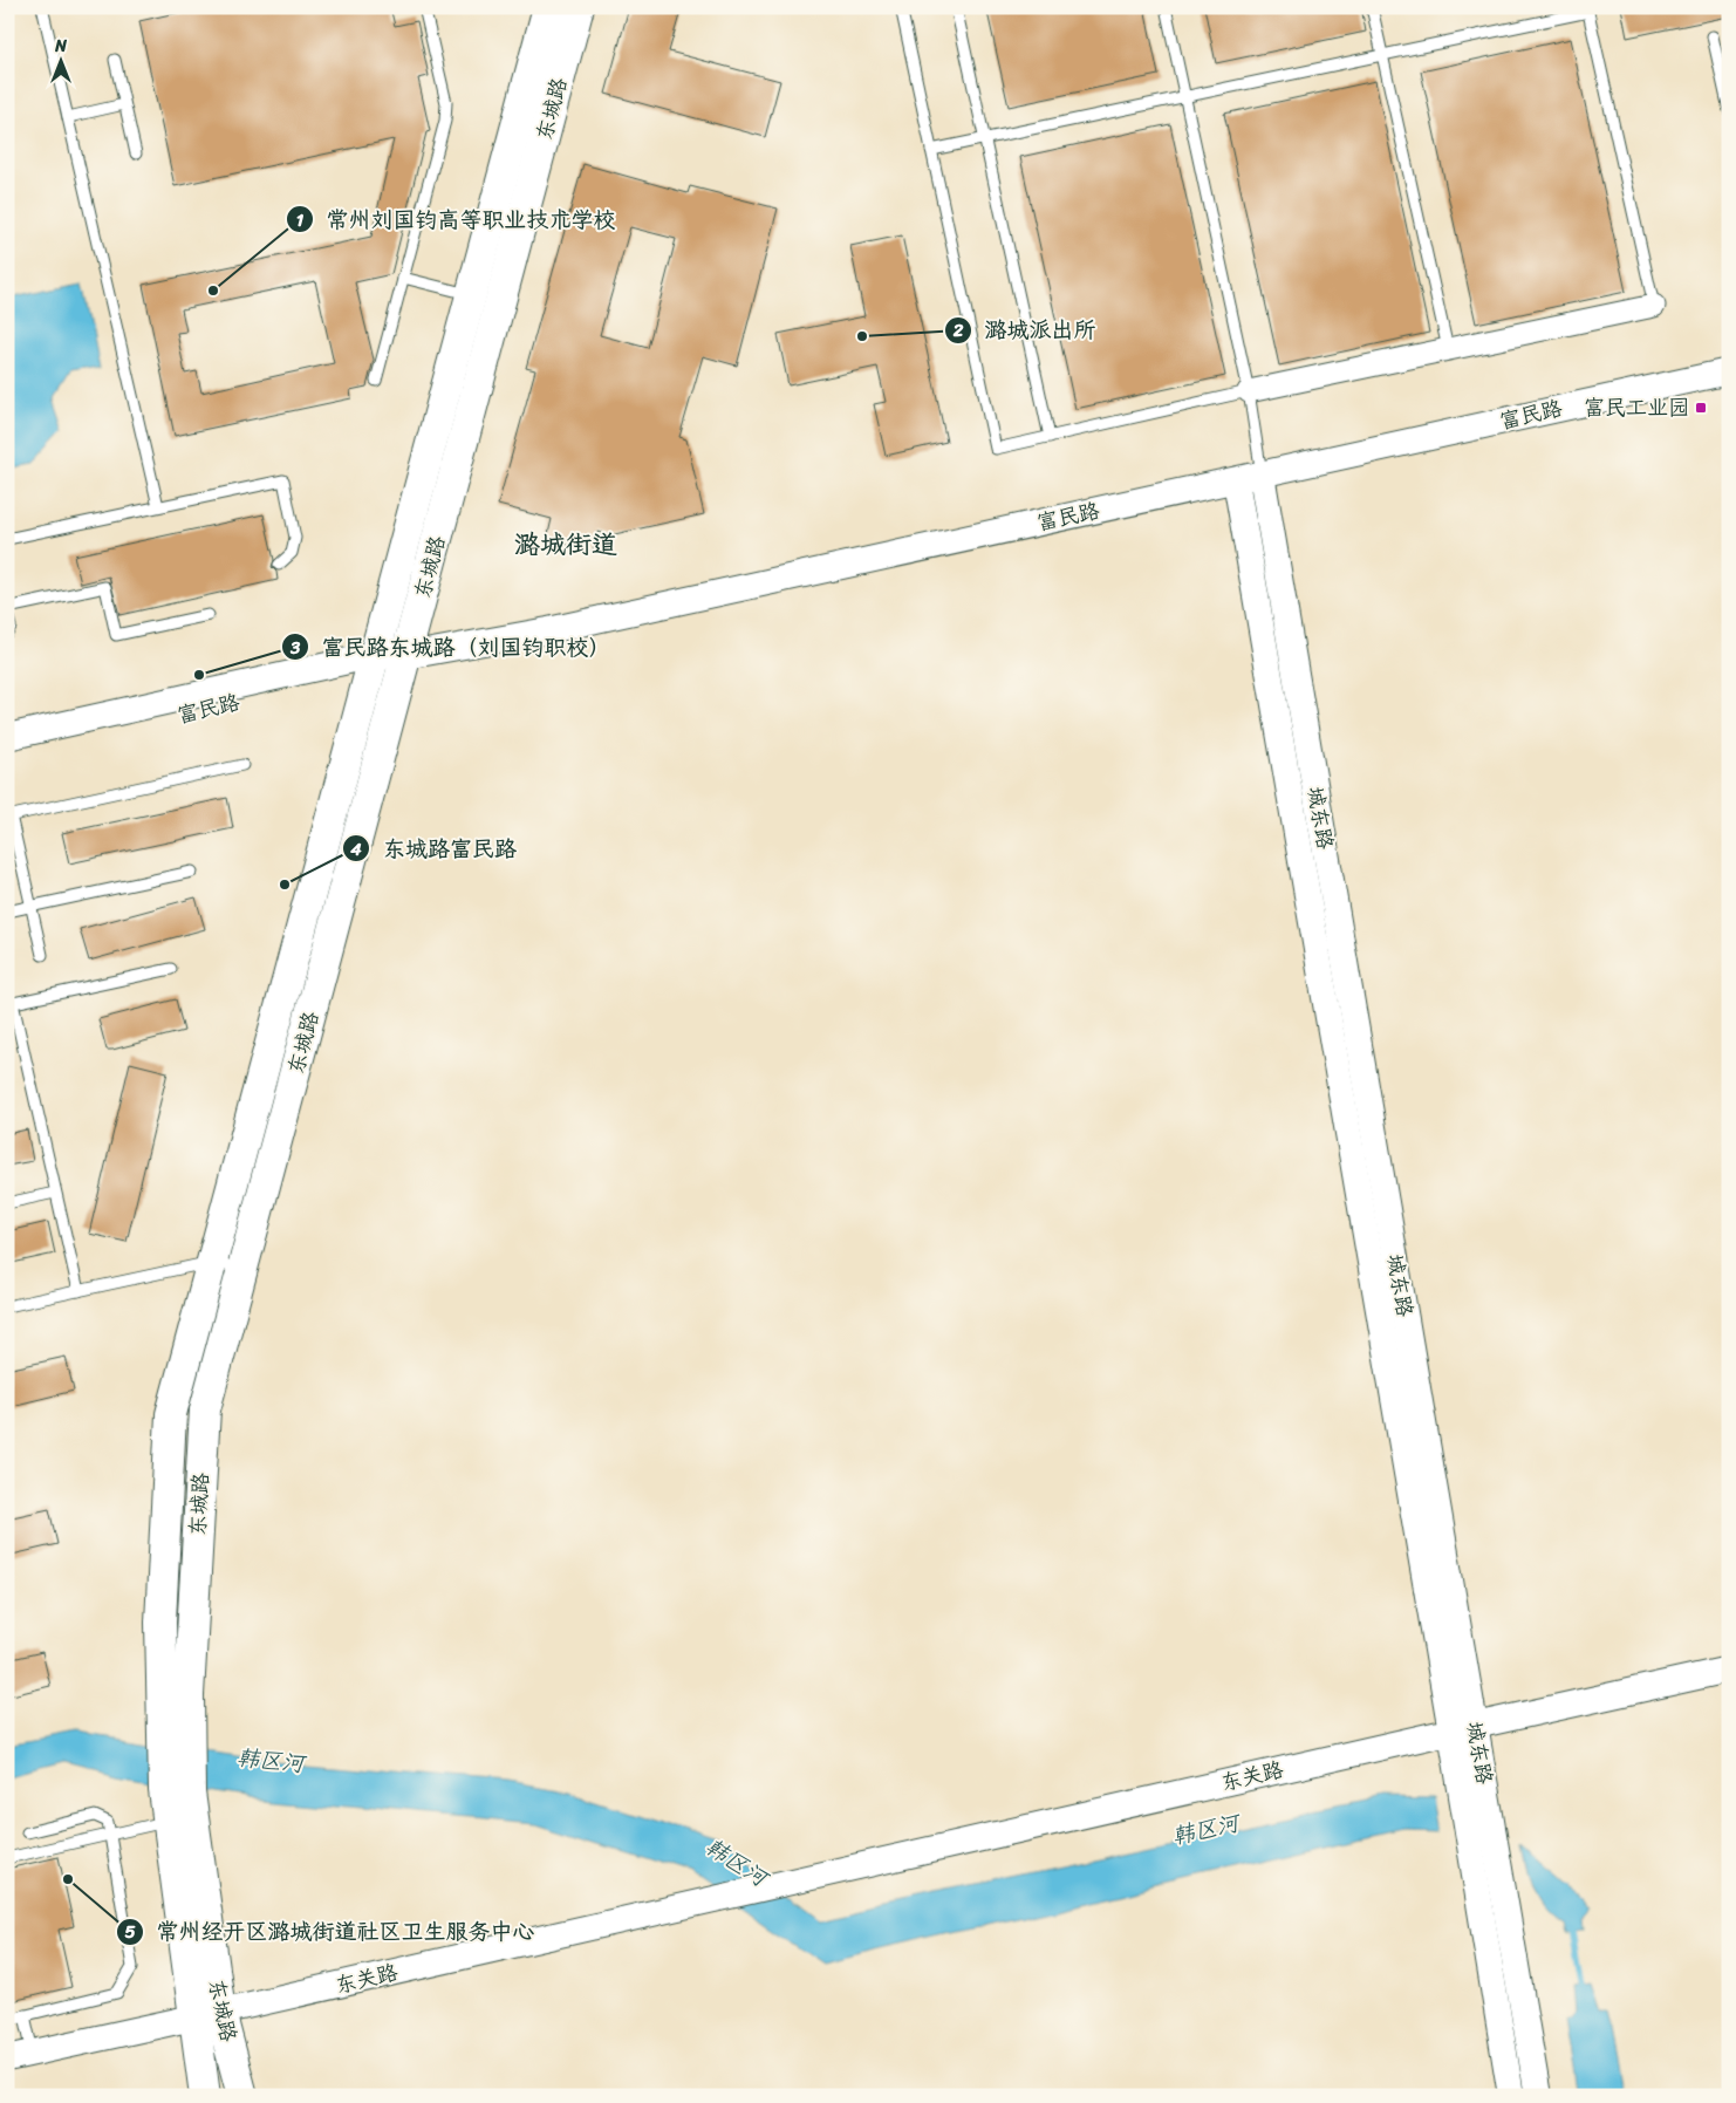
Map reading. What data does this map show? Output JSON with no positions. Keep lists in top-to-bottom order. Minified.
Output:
{"streets":{"main road":["东城路"],"street":["富民路","城东路","东关路"]},"crossings":[["东城路","富民路"],["东城路","东关路"],["富民路","城东路"],["城东路","东关路"]],"districts":["潞城街道"],"water":["韩区河"],"places":{"other":["常州刘国钧高等职业技术学校","潞城派出所","富民路东城路（刘国钧职校）","东城路富民路","常州经开区潞城街道社区卫生服务中心"],"transit":["富民工业园"]},"north":"top"}
